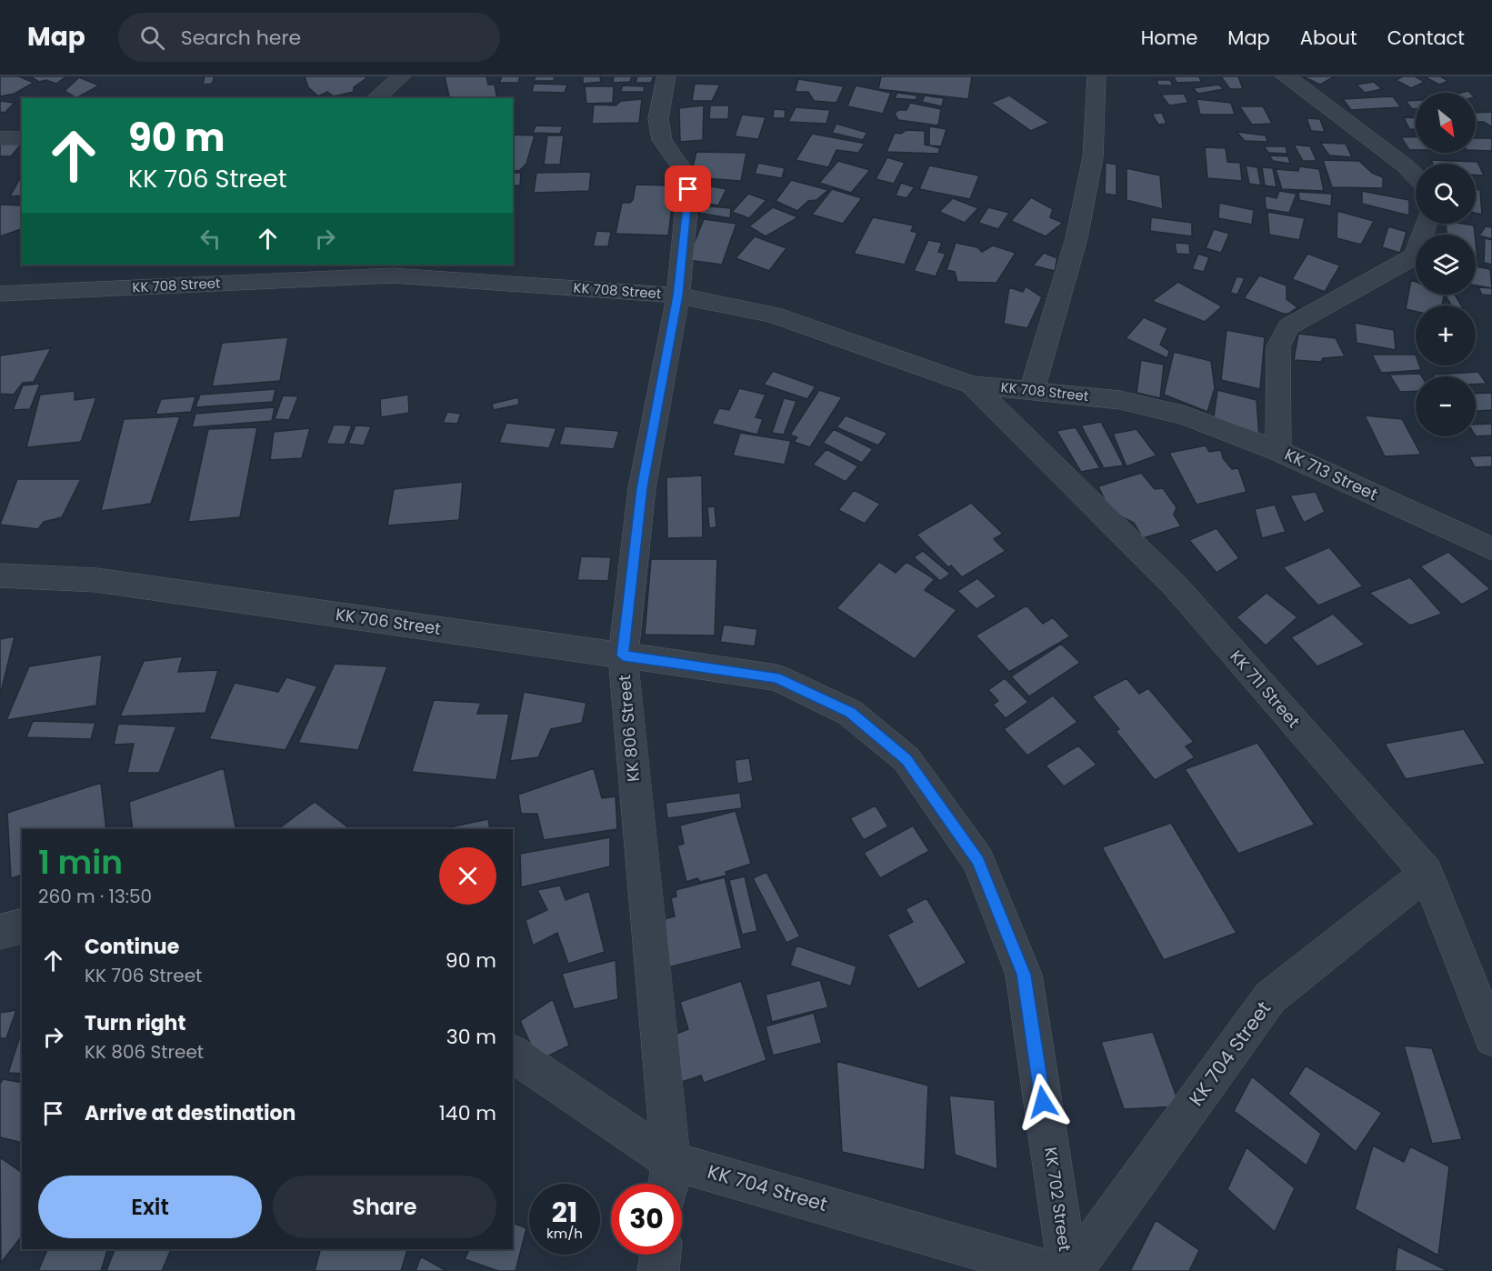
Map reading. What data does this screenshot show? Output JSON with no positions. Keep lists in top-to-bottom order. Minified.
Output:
{"streets":{"street":["KK 708 Street","KK 713 Street","KK 706 Street","KK 711 Street","KK 806 Street","KK 704 Street","KK 702 Street"]},"crossings":[["KK 708 Street","KK 713 Street"],["KK 708 Street","KK 711 Street"],["KK 708 Street","KK 806 Street"],["KK 706 Street","KK 806 Street"],["KK 706 Street","KK 702 Street"],["KK 711 Street","KK 704 Street"],["KK 806 Street","KK 704 Street"]],"north":"bottom right","page":{"header":"Map","search":"Search here","nav":["Home","Map","About","Contact"],"map_buttons":["+","−"],"turn":["90 m","KK 706 Street"],"heading":["1 min","260 m · 13:50"],"list":[{"name":"Continue","note":"KK 706 Street","value":"90 m"},{"name":"Turn right","note":"KK 806 Street","value":"30 m"},{"name":"Arrive at destination","value":"140 m"}],"buttons":["Exit","Share"],"speed":"21 km/h","limit":"30"}}
